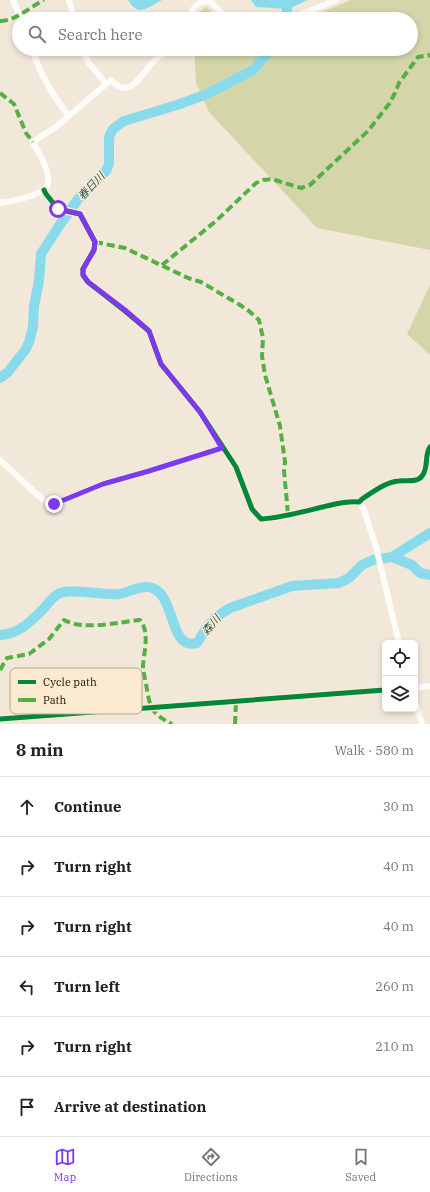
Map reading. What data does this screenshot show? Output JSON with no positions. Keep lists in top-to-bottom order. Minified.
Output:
{"water":["春日川","森川"],"legend":["Cycle path","Path"],"page":{"search":"Search here","heading":["8 min","Walk · 580 m"],"list":[["Continue","30 m"],["Turn right","40 m"],["Turn right","40 m"],["Turn left","260 m"],["Turn right","210 m"],"Arrive at destination"],"nav":["Map","Directions","Saved"]}}
